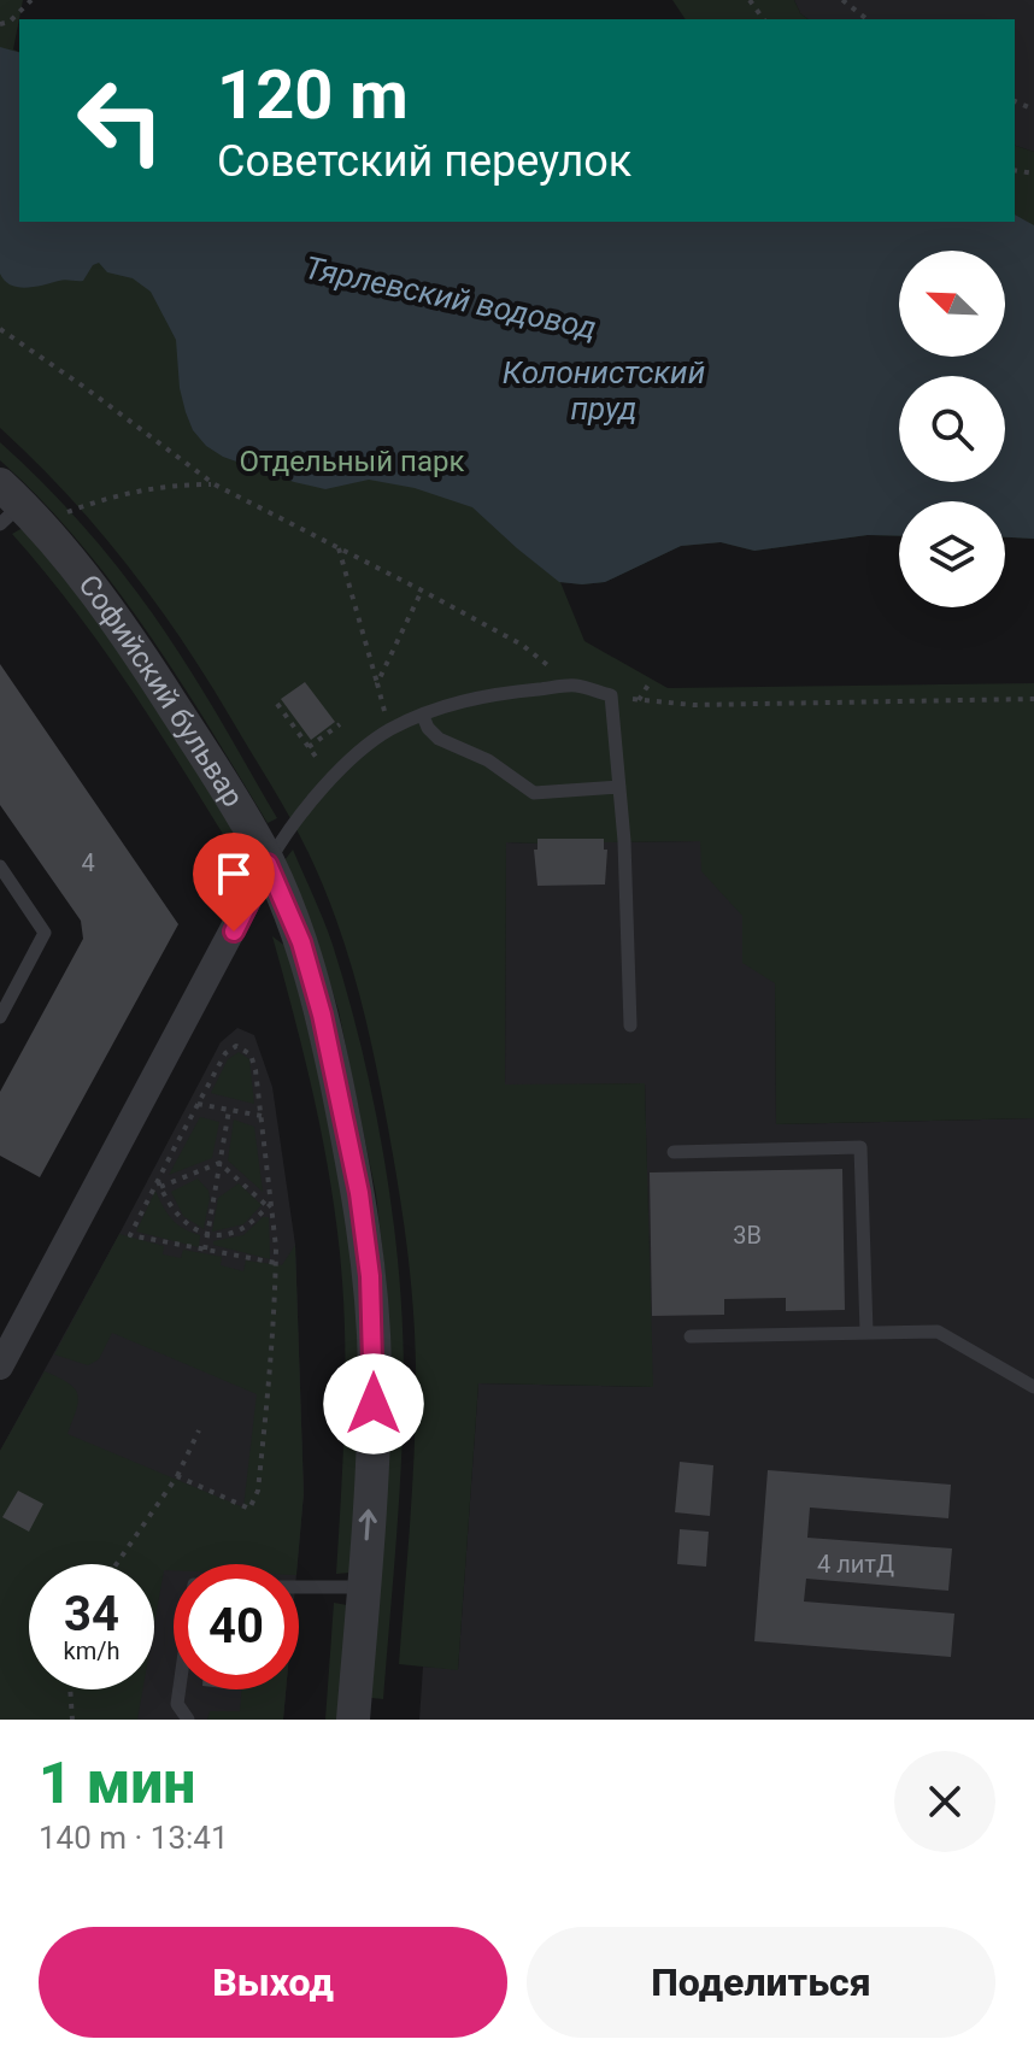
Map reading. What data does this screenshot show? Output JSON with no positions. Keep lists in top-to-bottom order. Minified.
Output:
{"streets":{"street":["Софийский бульвар"]},"one_way":["Софийский бульвар"],"water":["Тярлевский водовод","Колонистский пруд"],"parks":["Отдельный парк"],"house_numbers":["4","3В","4 литД"],"north":"top left","page":{"turn":["120 m","Советский переулок"],"speed":"34 km/h","limit":"40","heading":["1 мин","140 m · 13:41"],"buttons":["Выход","Поделиться"]}}
